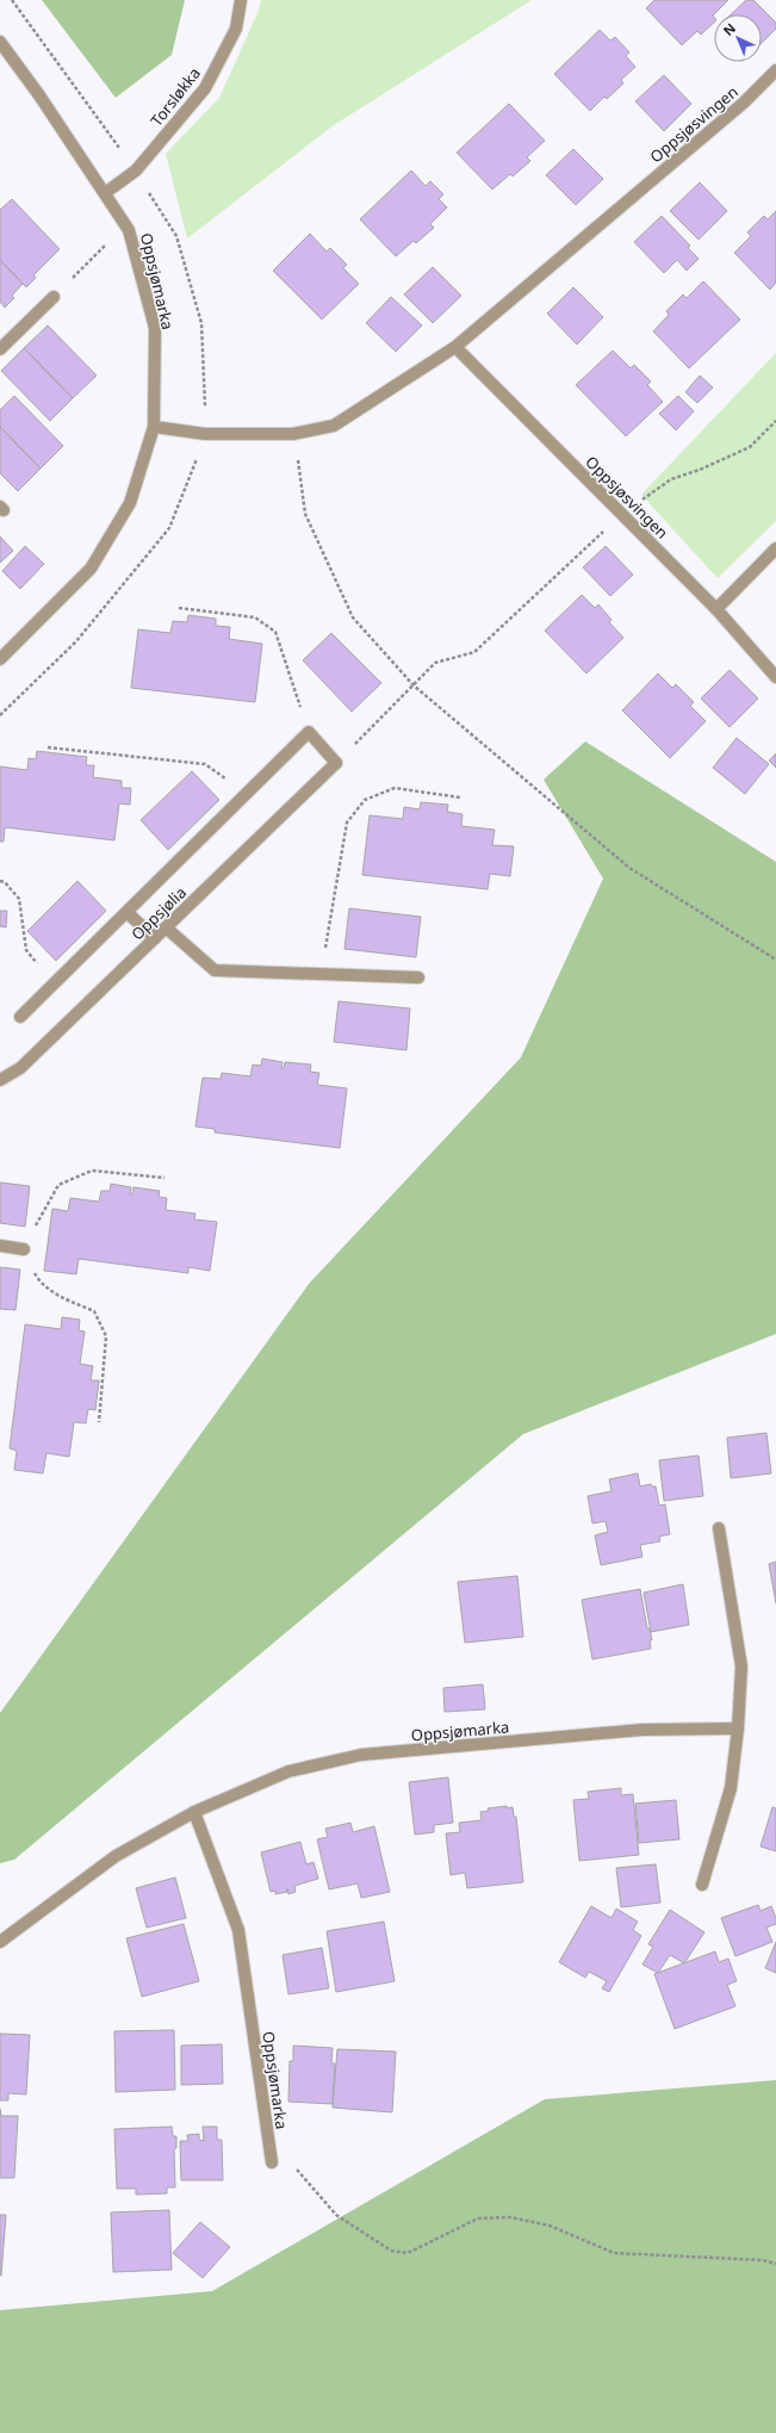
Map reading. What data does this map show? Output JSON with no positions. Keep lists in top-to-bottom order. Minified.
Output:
{"streets":{"street":["Torsløkka","Oppsjøsvingen","Oppsjømarka","Oppsjølia"]},"crossings":[["Torsløkka","Oppsjømarka"],["Oppsjøsvingen","Oppsjømarka"]],"north":"top left"}
